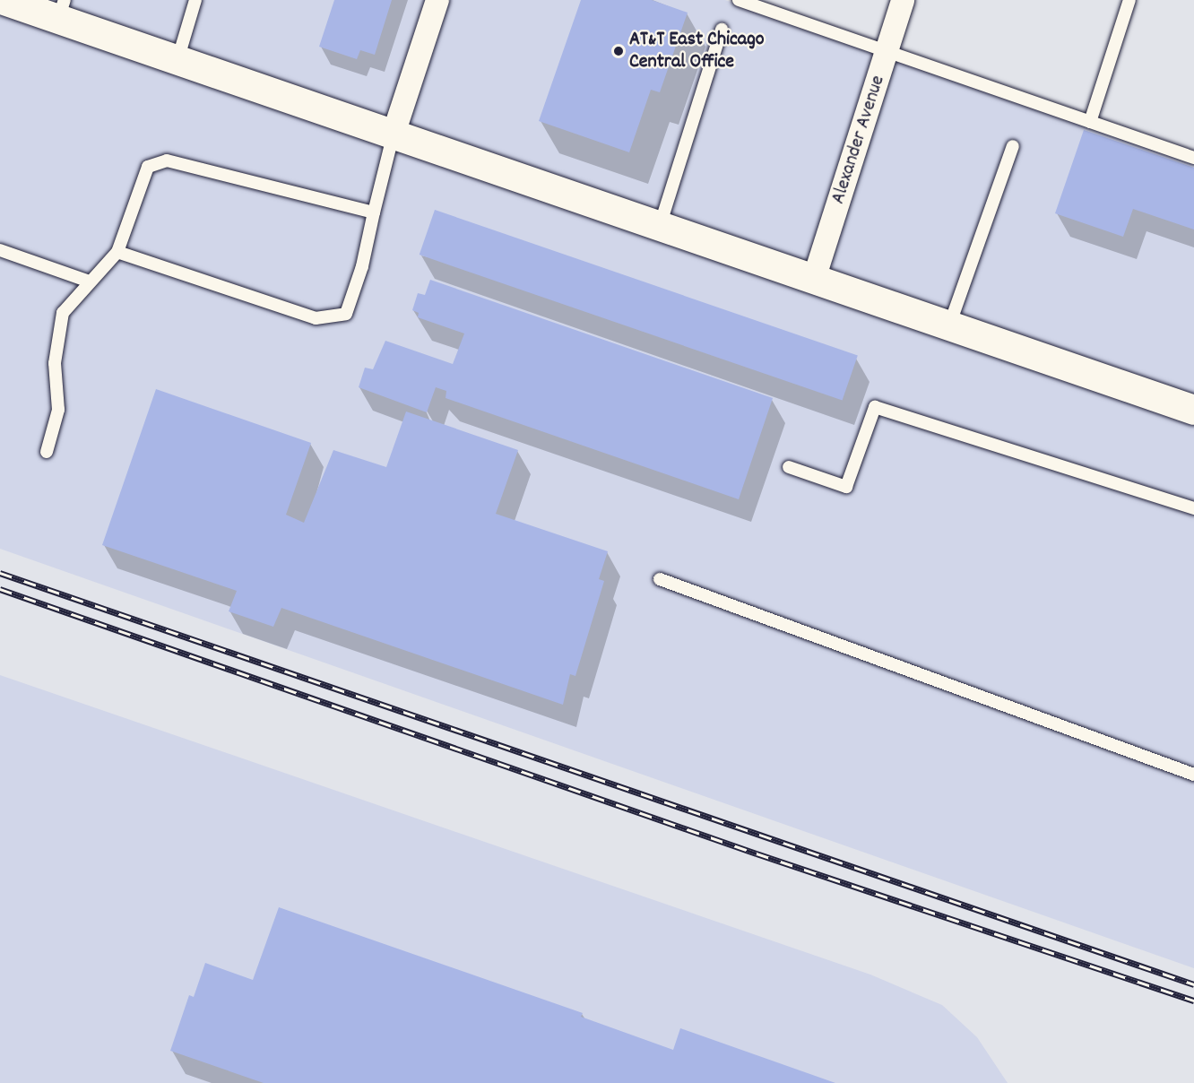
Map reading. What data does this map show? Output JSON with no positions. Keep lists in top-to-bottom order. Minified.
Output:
{"streets":{"street":["Alexander Avenue"]},"places":["AT&T East Chicago Central Office"]}
